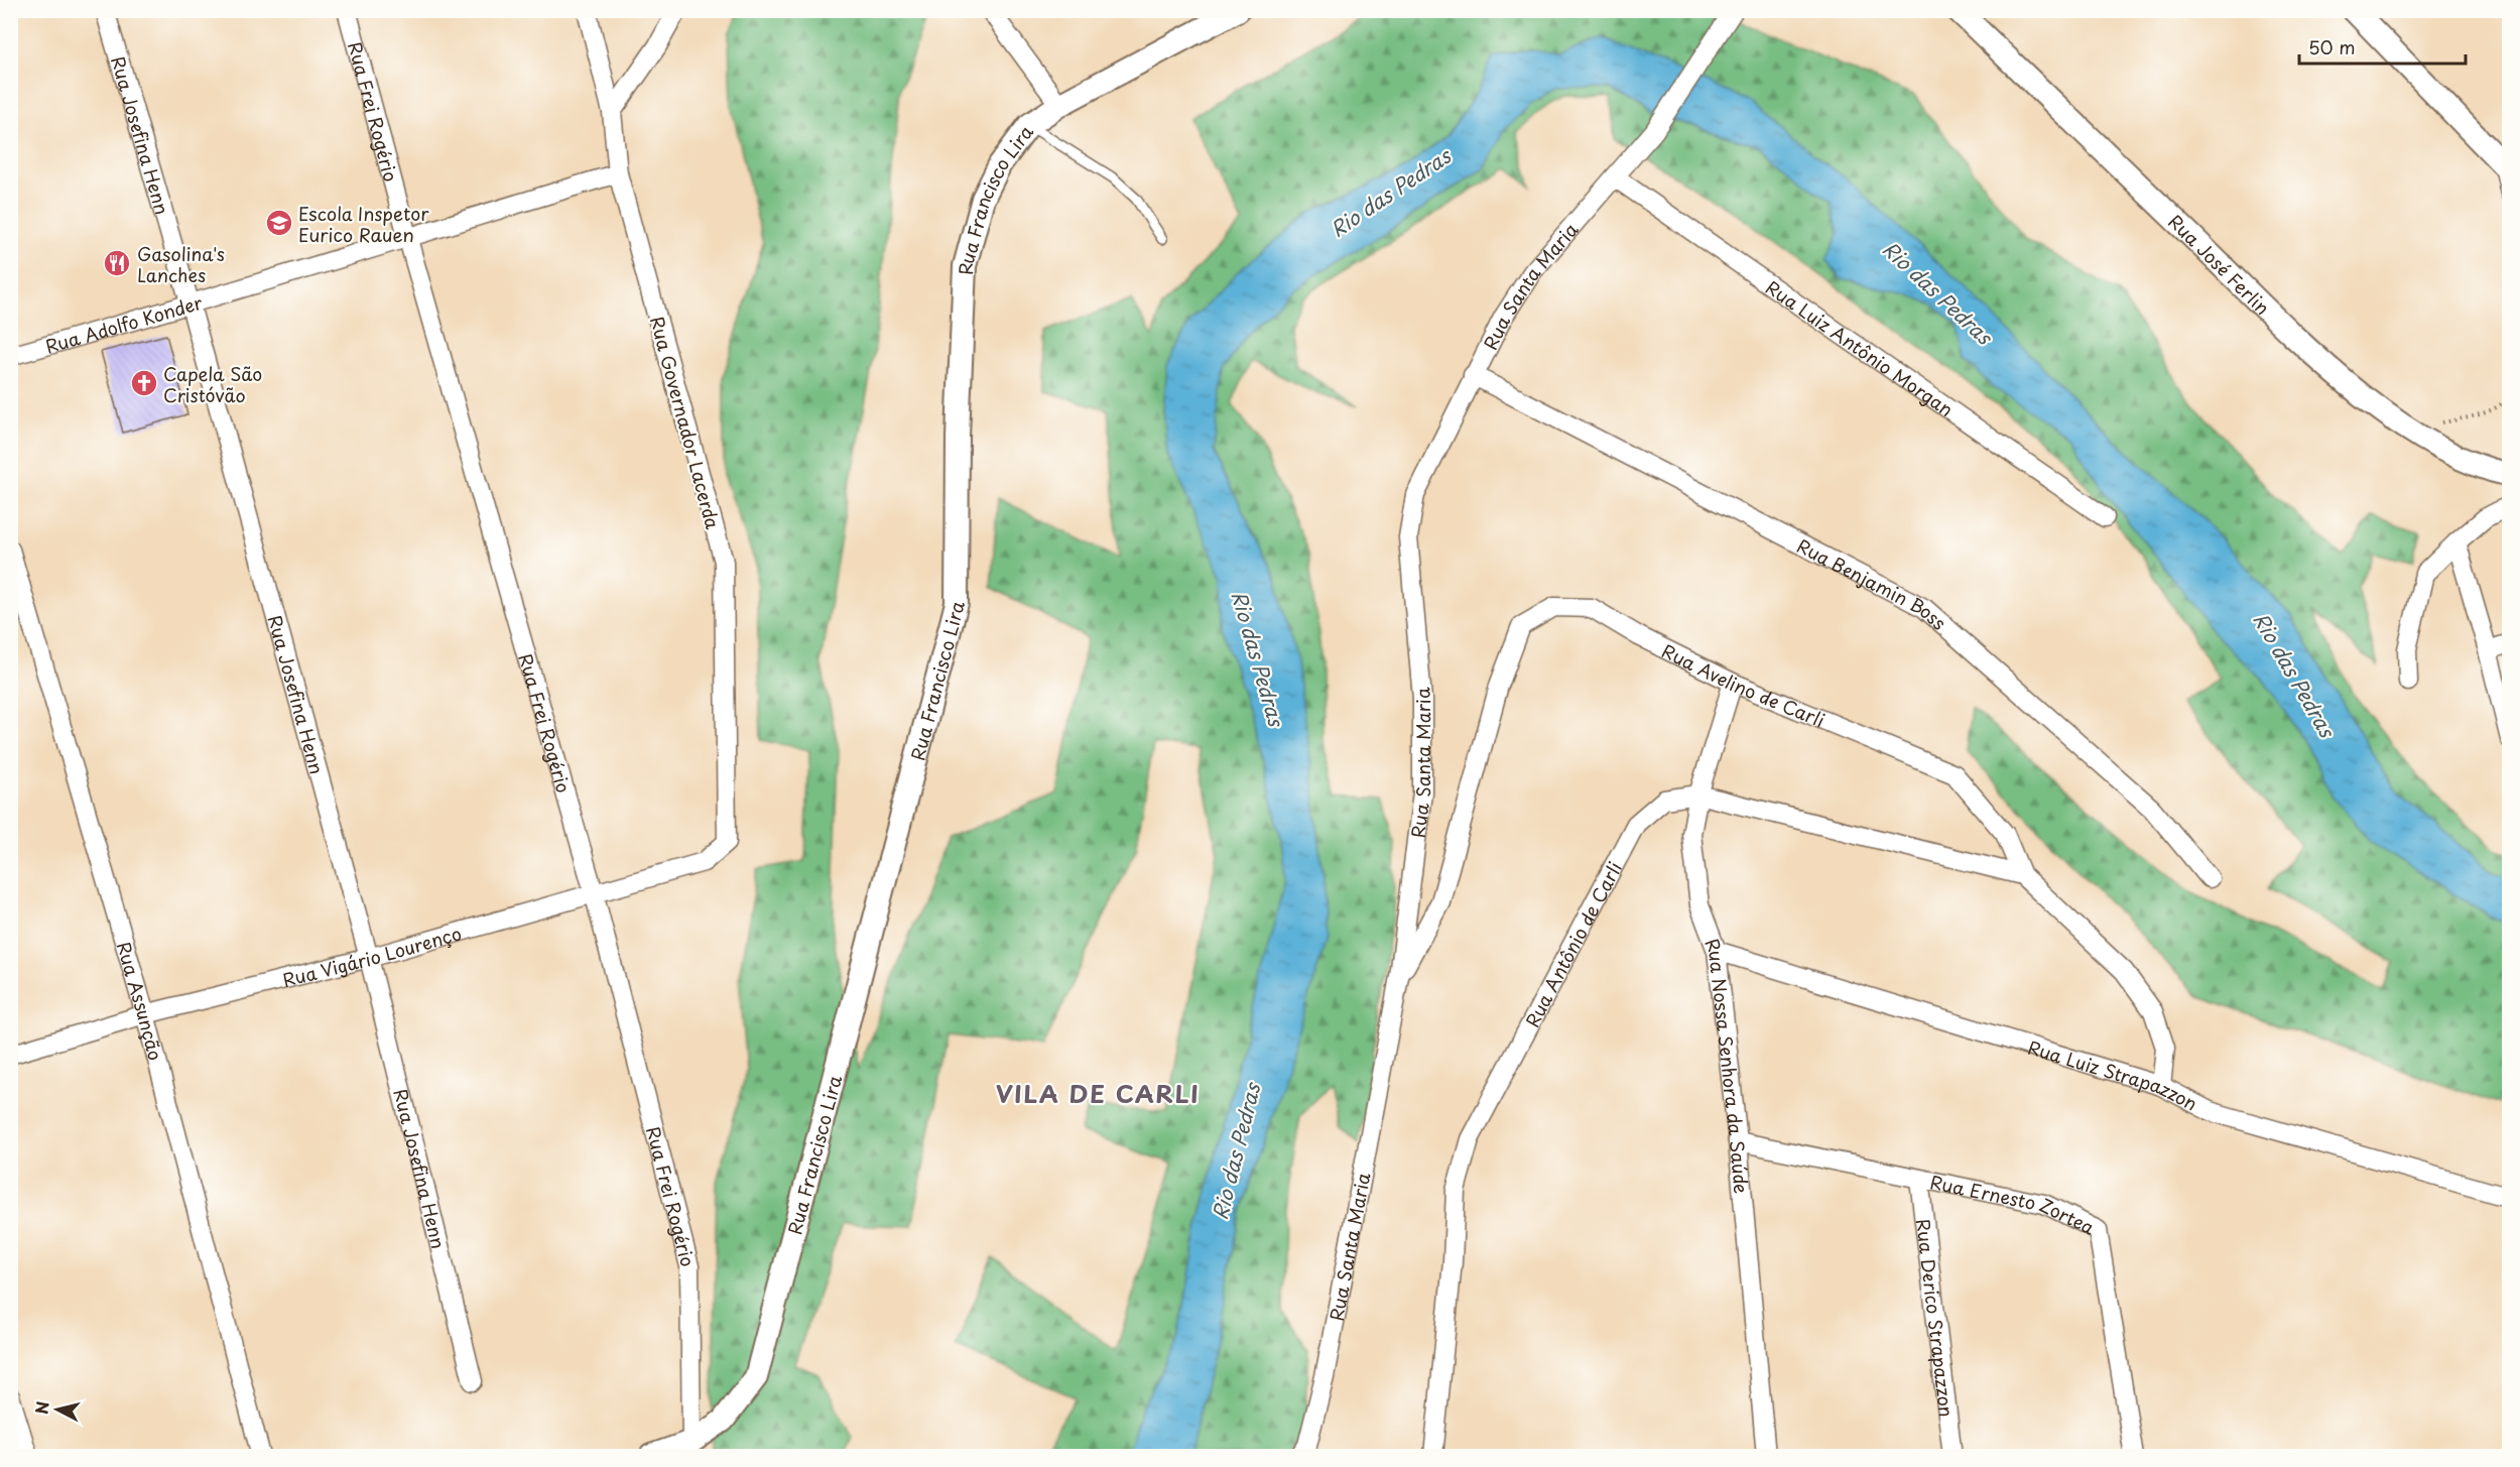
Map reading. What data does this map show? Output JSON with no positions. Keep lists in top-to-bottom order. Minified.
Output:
{"streets":{"street":["Rua Frei Rogério","Rua Josefina Henn","Rua Francisco Lira","Rua José Ferlin","Rua Santa Maria","Rua Adolfo Konder","Rua Luiz Antônio Morgan","Rua Governador Lacerda","Rua Benjamin Boss","Rua Avelino de Carli","Rua Antônio de Carli","Rua Vigário Lourenço","Rua Assunção","Rua Nossa Senhora da Saúde","Rua Luiz Strapazzon","Rua Ernesto Zortea","Rua Derico Strapazzon"]},"crossings":[["Rua Frei Rogério","Rua Francisco Lira"],["Rua Frei Rogério","Rua Adolfo Konder"],["Rua Frei Rogério","Rua Vigário Lourenço"],["Rua Josefina Henn","Rua Adolfo Konder"],["Rua Josefina Henn","Rua Vigário Lourenço"],["Rua Santa Maria","Rua Luiz Antônio Morgan"],["Rua Santa Maria","Rua Benjamin Boss"],["Rua Santa Maria","Rua Avelino de Carli"],["Rua Adolfo Konder","Rua Governador Lacerda"],["Rua Governador Lacerda","Rua Vigário Lourenço"],["Rua Avelino de Carli","Rua Antônio de Carli"],["Rua Avelino de Carli","Rua Nossa Senhora da Saúde"],["Rua Avelino de Carli","Rua Luiz Strapazzon"],["Rua Antônio de Carli","Rua Nossa Senhora da Saúde"],["Rua Vigário Lourenço","Rua Assunção"],["Rua Nossa Senhora da Saúde","Rua Luiz Strapazzon"],["Rua Nossa Senhora da Saúde","Rua Ernesto Zortea"],["Rua Ernesto Zortea","Rua Derico Strapazzon"]],"districts":["VILA DE CARLI"],"water":["Rio das Pedras"],"places":{"school or university":["Escola Inspetor Eurico Rauen"],"restaurant":["Gasolina's Lanches"],"church":["Capela São Cristóvão"]},"scale_bar":"50 m","north":"left"}
